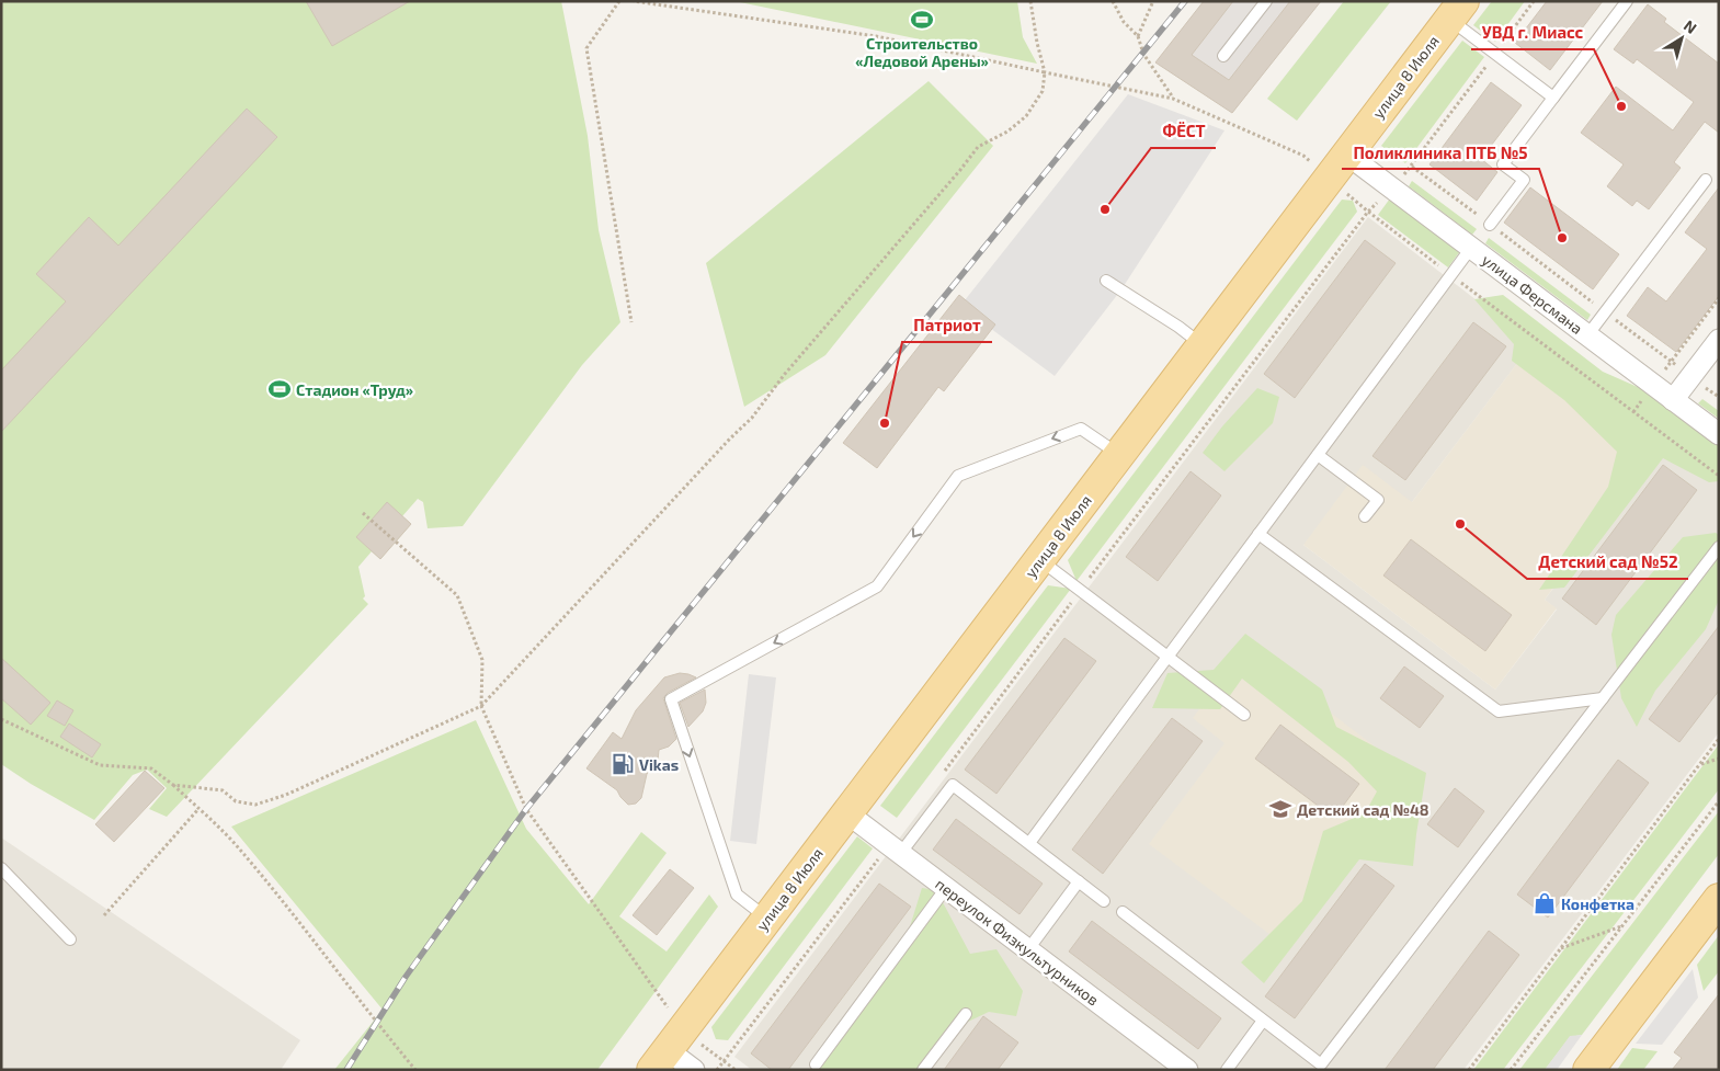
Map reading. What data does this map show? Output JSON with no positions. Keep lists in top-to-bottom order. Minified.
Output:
{"streets":{"main road":["улица 8 Июля"],"street":["улица Ферсмана","переулок Физкультурников"]},"crossings":[["улица 8 Июля","улица Ферсмана"],["улица 8 Июля","переулок Физкультурников"]],"places":{"sports":["Строительство «Ледовой Арены»","Стадион «Труд»"],"other":["УВД г. Миасс","ФЁСТ","Поликлиника ПТБ №5","Патриот","Детский сад №52"],"fuel station":["Vikas"],"school or university":["Детский сад №48"],"shop":["Конфетка"]},"north":"top right"}
